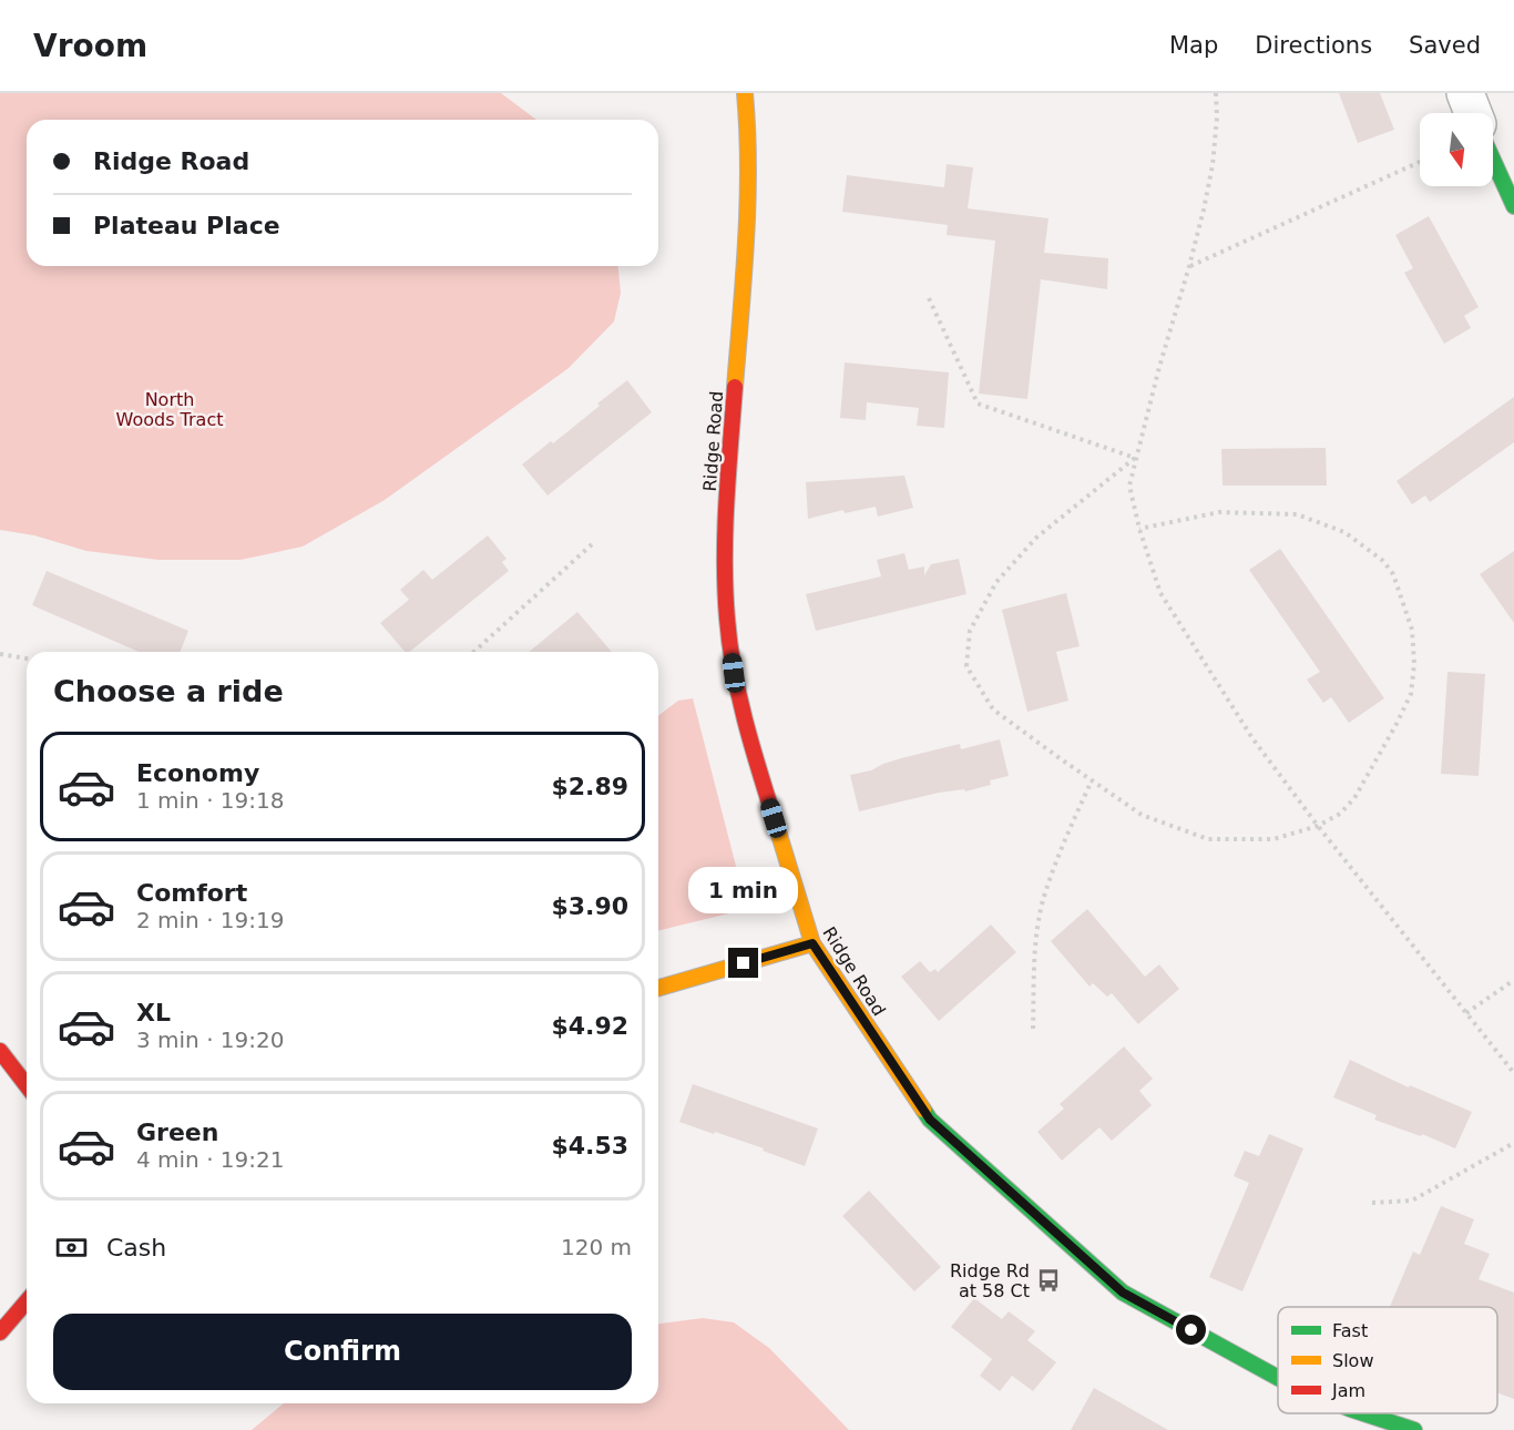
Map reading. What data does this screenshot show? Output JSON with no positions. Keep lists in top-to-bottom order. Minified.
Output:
{"streets":{"street":["Ridge Road"]},"parks":["North Woods Tract"],"places":{"bus stop":["Ridge Rd at 58 Ct"]},"legend":["Fast","Slow","Jam"],"north":"bottom","page":{"header":"Vroom","nav":["Map","Directions","Saved"],"banner":["Ridge Road","Plateau Place"],"heading":"Choose a ride","list":[{"name":"Economy","note":"1 min · 19:18","value":"$2.89"},{"name":"Comfort","note":"2 min · 19:19","value":"$3.90"},{"name":"XL","note":"3 min · 19:20","value":"$4.92"},{"name":"Green","note":"4 min · 19:21","value":"$4.53"}],"bubble":"1 min","pay":["Cash","120 m"],"buttons":"Confirm"}}
